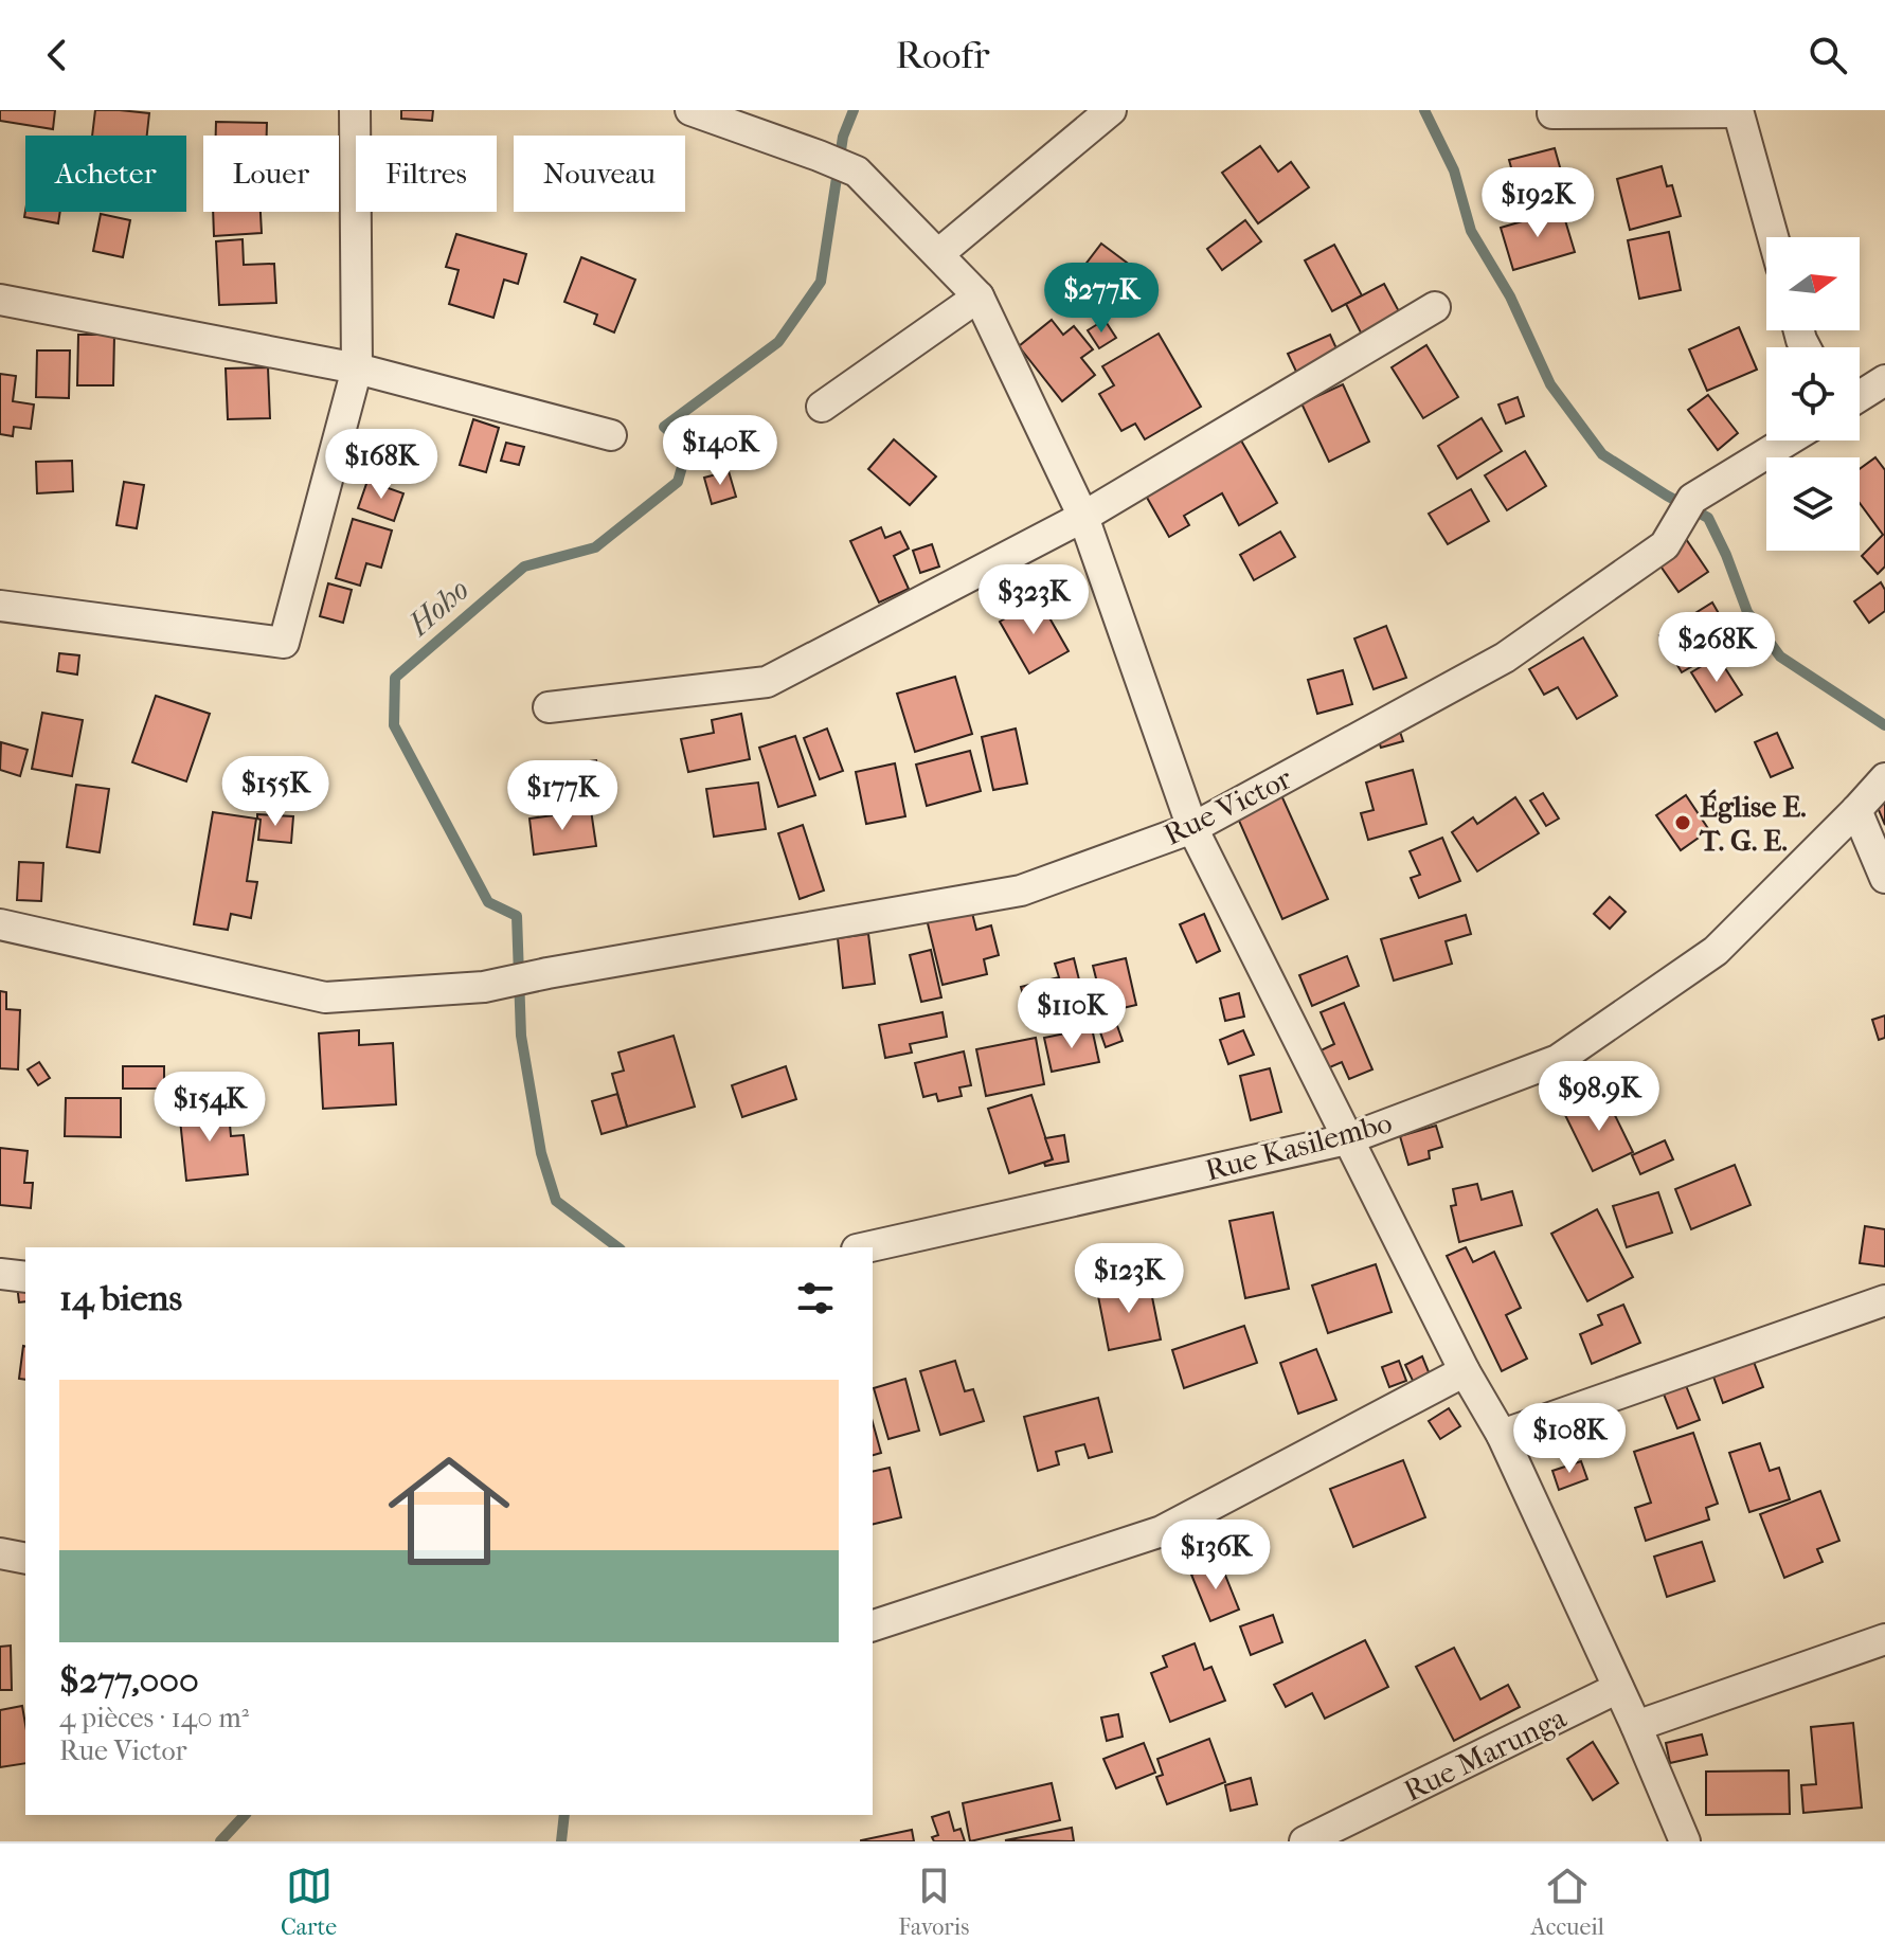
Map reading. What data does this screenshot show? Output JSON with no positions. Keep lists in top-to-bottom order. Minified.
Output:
{"streets":{"street":["Rue Victor","Rue Kasilembo","Rue Marunga"]},"water":["Hoho"],"places":["Église E. T. G. E."],"north":"right","page":{"header":"Roofr","chip":["Acheter","Louer","Filtres","Nouveau"],"price":["$192K","$277K","$140K","$168K","$323K","$268K","$155K","$177K","$110K","$98.9K","$154K","$123K","$108K","$136K"],"heading":"14 biens","list":[{"name":"$277,000","note":"4 pièces · 140 m² · Rue Victor"}],"tabs":["Carte","Favoris","Accueil"]}}
